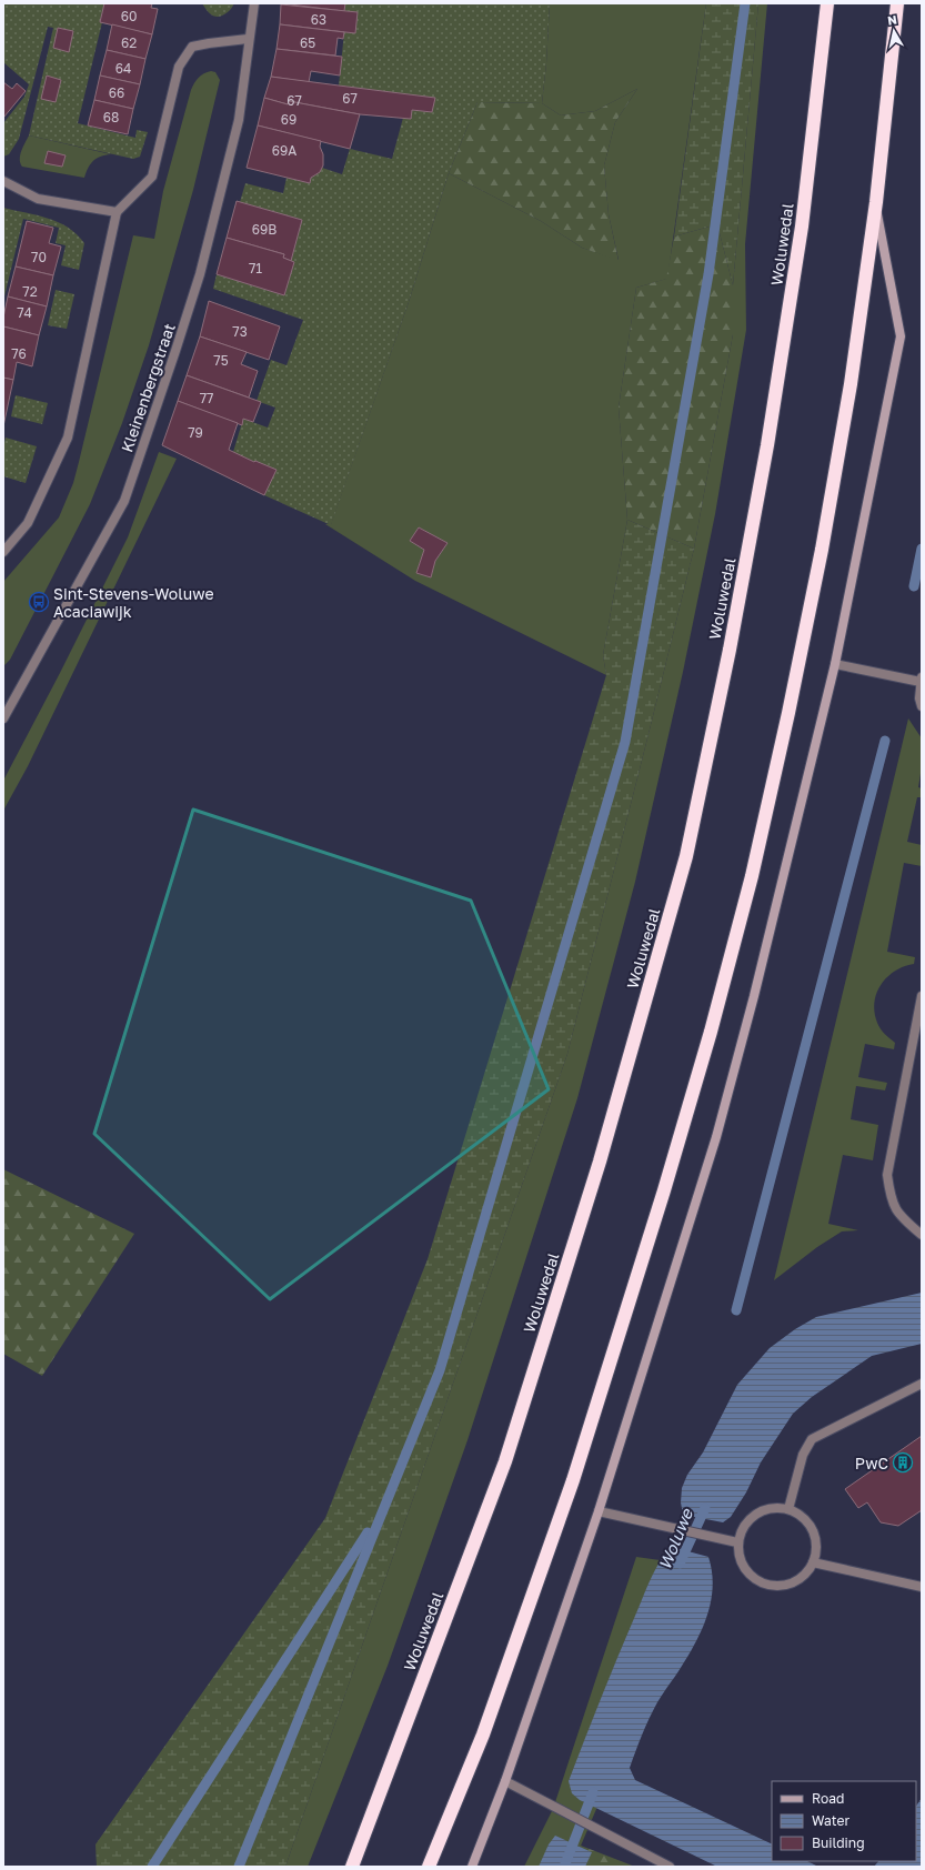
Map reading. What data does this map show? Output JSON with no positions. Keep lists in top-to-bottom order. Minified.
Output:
{"streets":{"highway":["Woluwedal"],"street":["Kleinenbergstraat"]},"water":["Woluwe"],"places":{"bus stop":["Sint-Stevens-Woluwe Acaciawijk"],"building":["PwC"]},"house_numbers":["60","63","62","65","64","66","67","67","68","69","69A","69B","70","71","72","74","73","76","75","77","79"],"legend":["Road","Water","Building"],"north":"top"}
